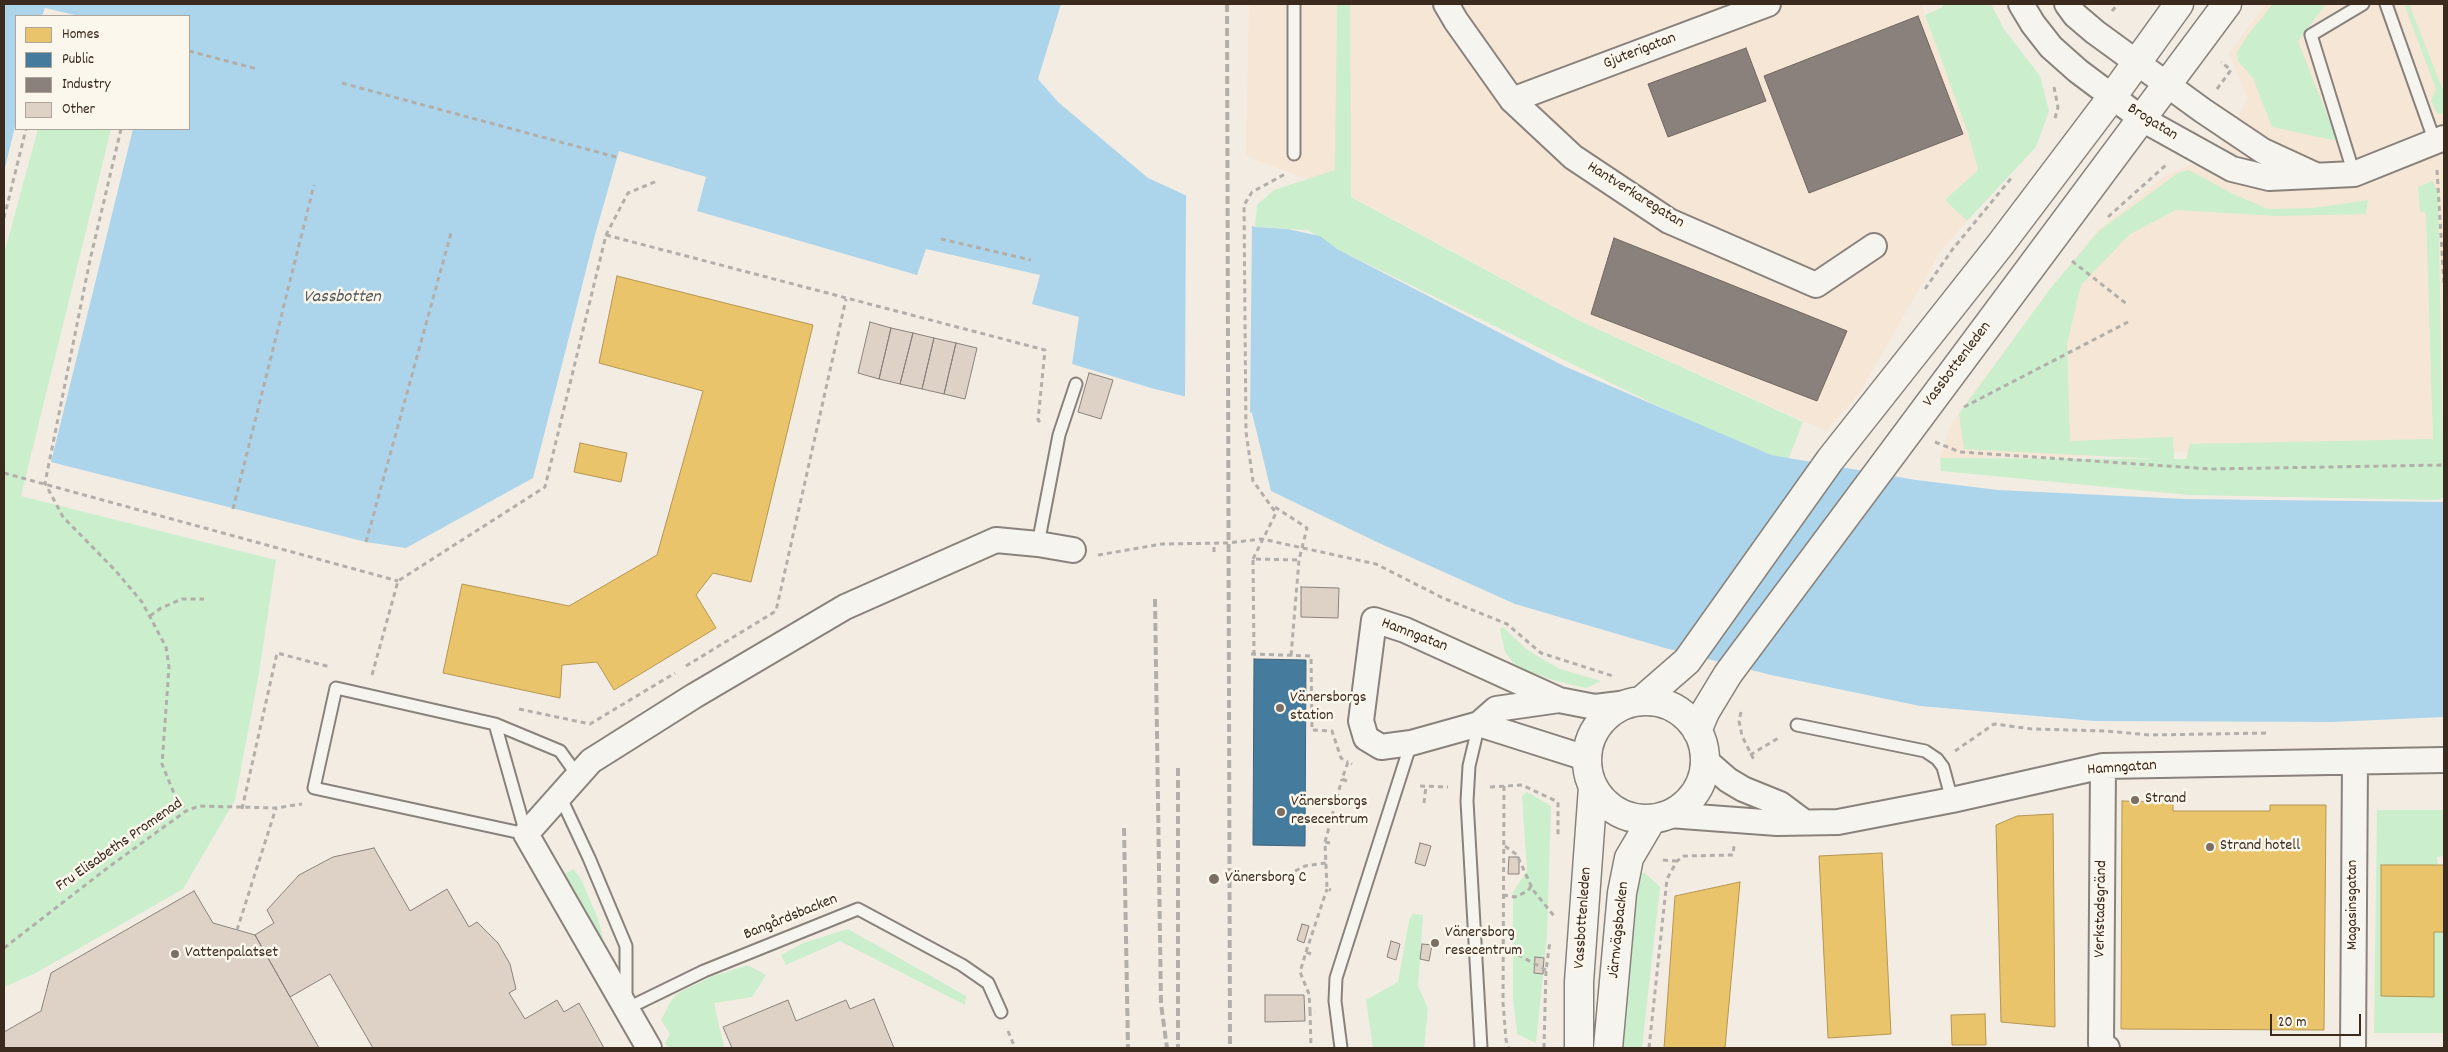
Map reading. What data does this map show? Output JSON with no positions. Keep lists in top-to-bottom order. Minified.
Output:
{"streets":{"main road":["Vassbottenleden","Järnvägsbacken"],"street":["Gjuterigatan","Brogatan","Hantverkaregatan","Hamngatan","Magasinsgatan","Verkstadsgränd"],"lane":["Bangårdsbacken"],"path":["Fru Elisabeths Promenad"]},"crossings":[["Gjuterigatan","Hantverkaregatan"],["Brogatan","Vassbottenleden"],["Vassbottenleden","Hamngatan"],["Vassbottenleden","Järnvägsbacken"],["Hamngatan","Magasinsgatan"],["Hamngatan","Verkstadsgränd"],["Hamngatan","Järnvägsbacken"]],"water":["Vassbotten"],"places":["Vänersborgs station","Strand","Vänersborgs resecentrum","Strand hotell","Vänersborg C","Vänersborg resecentrum","Vattenpalatset"],"legend":["Homes","Public","Industry","Other"],"scale_bar":"20 m"}
